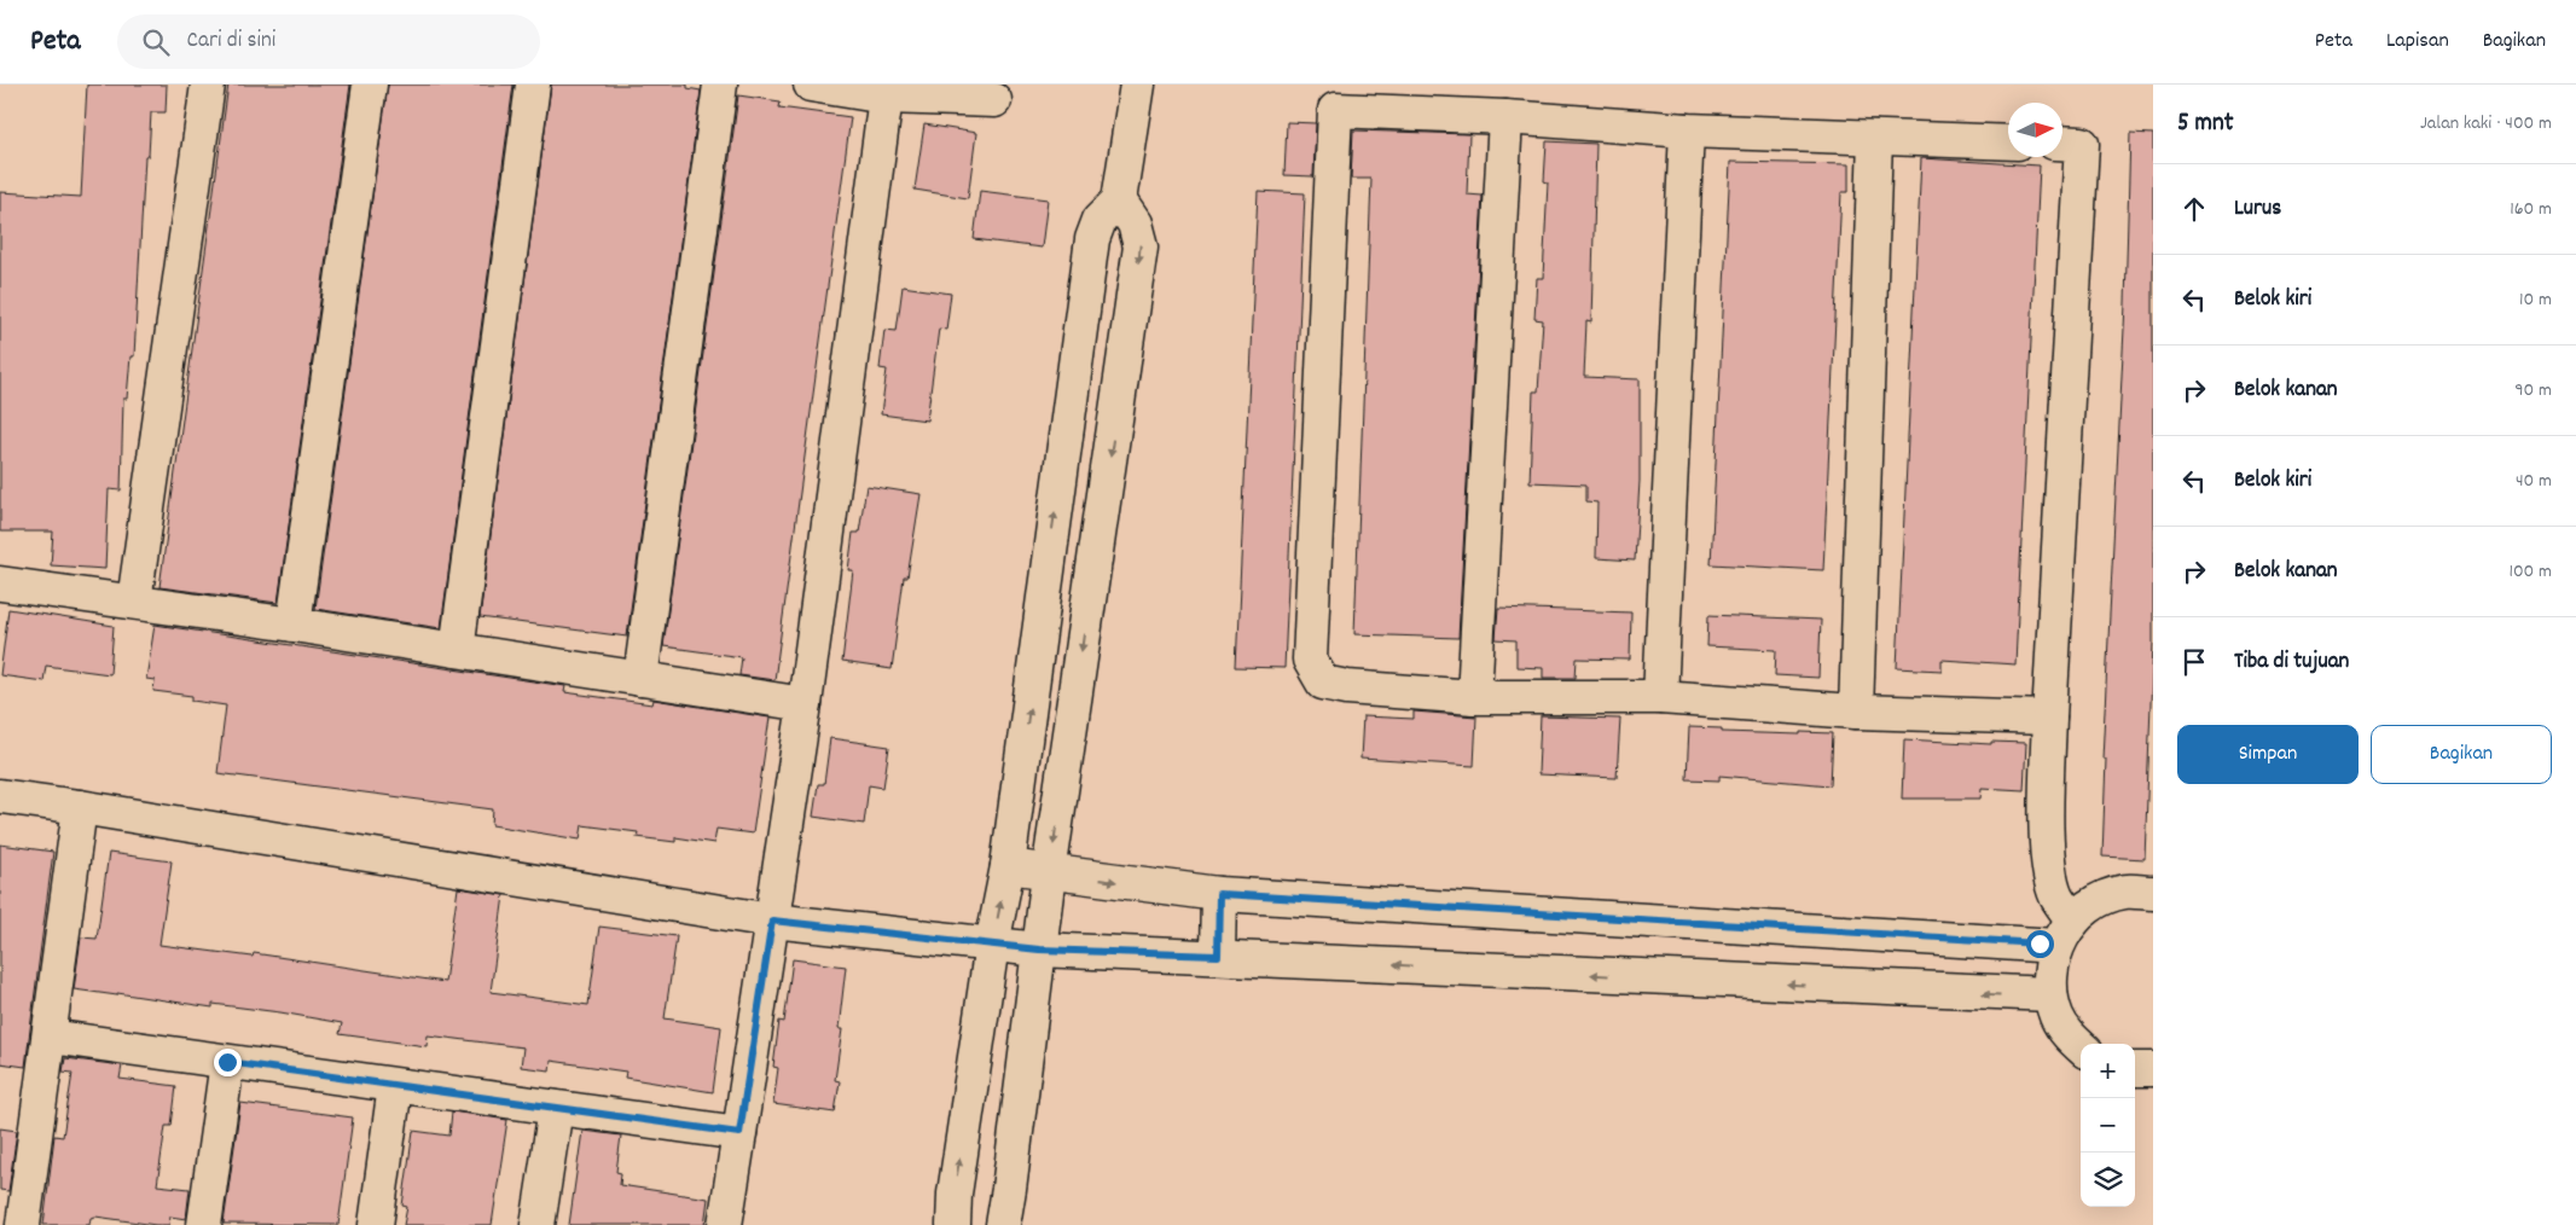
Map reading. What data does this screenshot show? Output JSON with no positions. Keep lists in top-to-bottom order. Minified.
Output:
{"north":"right","page":{"header":"Peta","search":"Cari di sini","nav":["Peta","Lapisan","Bagikan"],"heading":["5 mnt","Jalan kaki · 400 m"],"list":[["Lurus","160 m"],["Belok kiri","10 m"],["Belok kanan","90 m"],["Belok kiri","40 m"],["Belok kanan","100 m"],"Tiba di tujuan"],"buttons":["Simpan","Bagikan"],"map_buttons":["+","−"]}}
